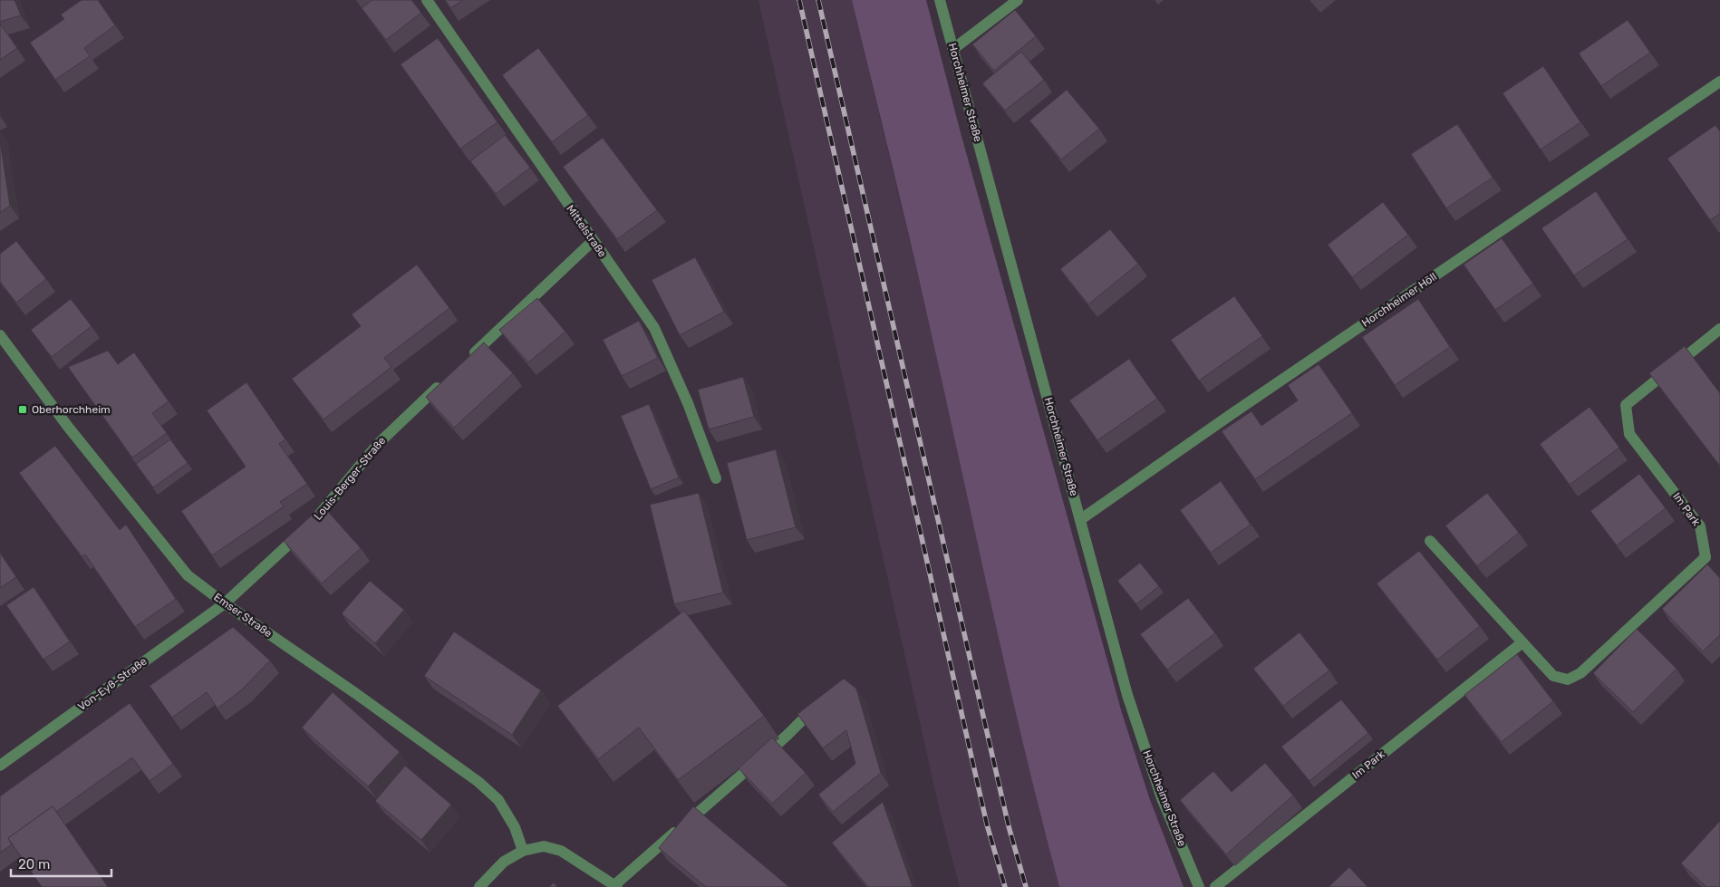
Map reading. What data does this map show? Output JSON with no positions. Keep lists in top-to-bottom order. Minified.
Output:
{"streets":{"street":["Horchheimer Straße","Mittelstraße","Horchheimer Höll","Louis-Berger-Straße","Im Park","Emser Straße","Von-Eyß-Straße"]},"crossings":[["Horchheimer Straße","Horchheimer Höll"],["Louis-Berger-Straße","Emser Straße"],["Louis-Berger-Straße","Von-Eyß-Straße"],["Emser Straße","Von-Eyß-Straße"]],"places":{"transit":["Oberhorchheim"]},"scale_bar":"20 m"}
